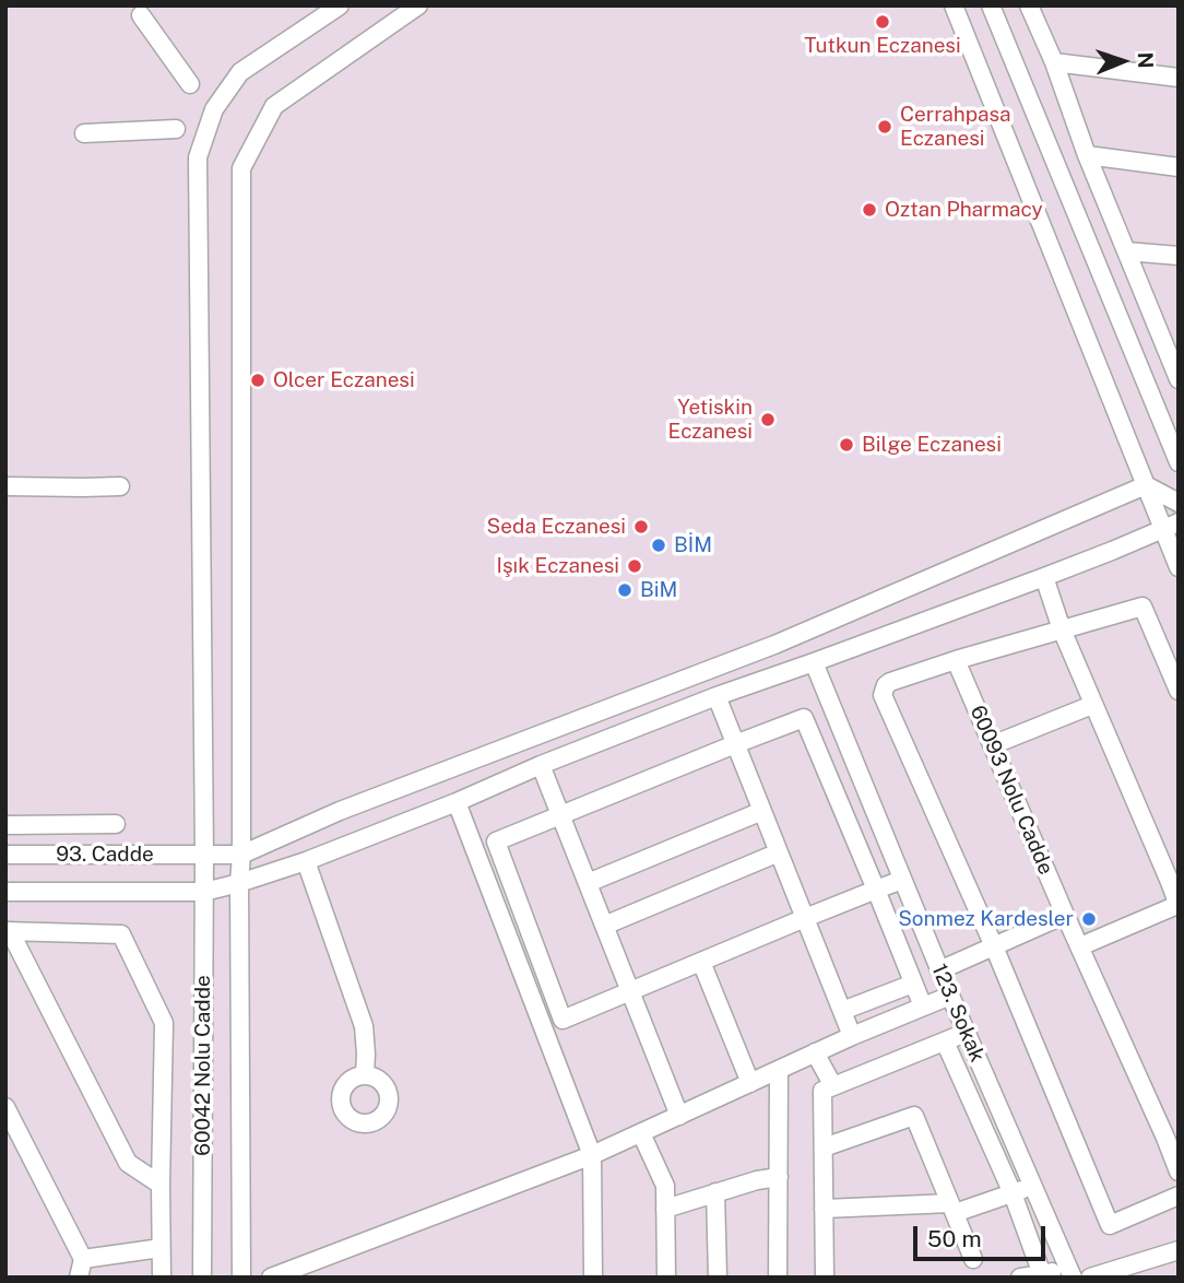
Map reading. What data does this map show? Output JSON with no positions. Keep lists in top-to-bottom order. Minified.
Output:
{"streets":{"street":["60093 Nolu Cadde","93. Cadde","123. Sokak","60042 Nolu Cadde"]},"crossings":[["93. Cadde","60042 Nolu Cadde"]],"places":["Tutkun Eczanesi","Cerrahpasa Eczanesi","Oztan Pharmacy","Olcer Eczanesi","Yetiskin Eczanesi","Bilge Eczanesi","Seda Eczanesi","BİM","Işık Eczanesi","BiM","Sonmez Kardesler"],"scale_bar":"50 m","north":"right"}
